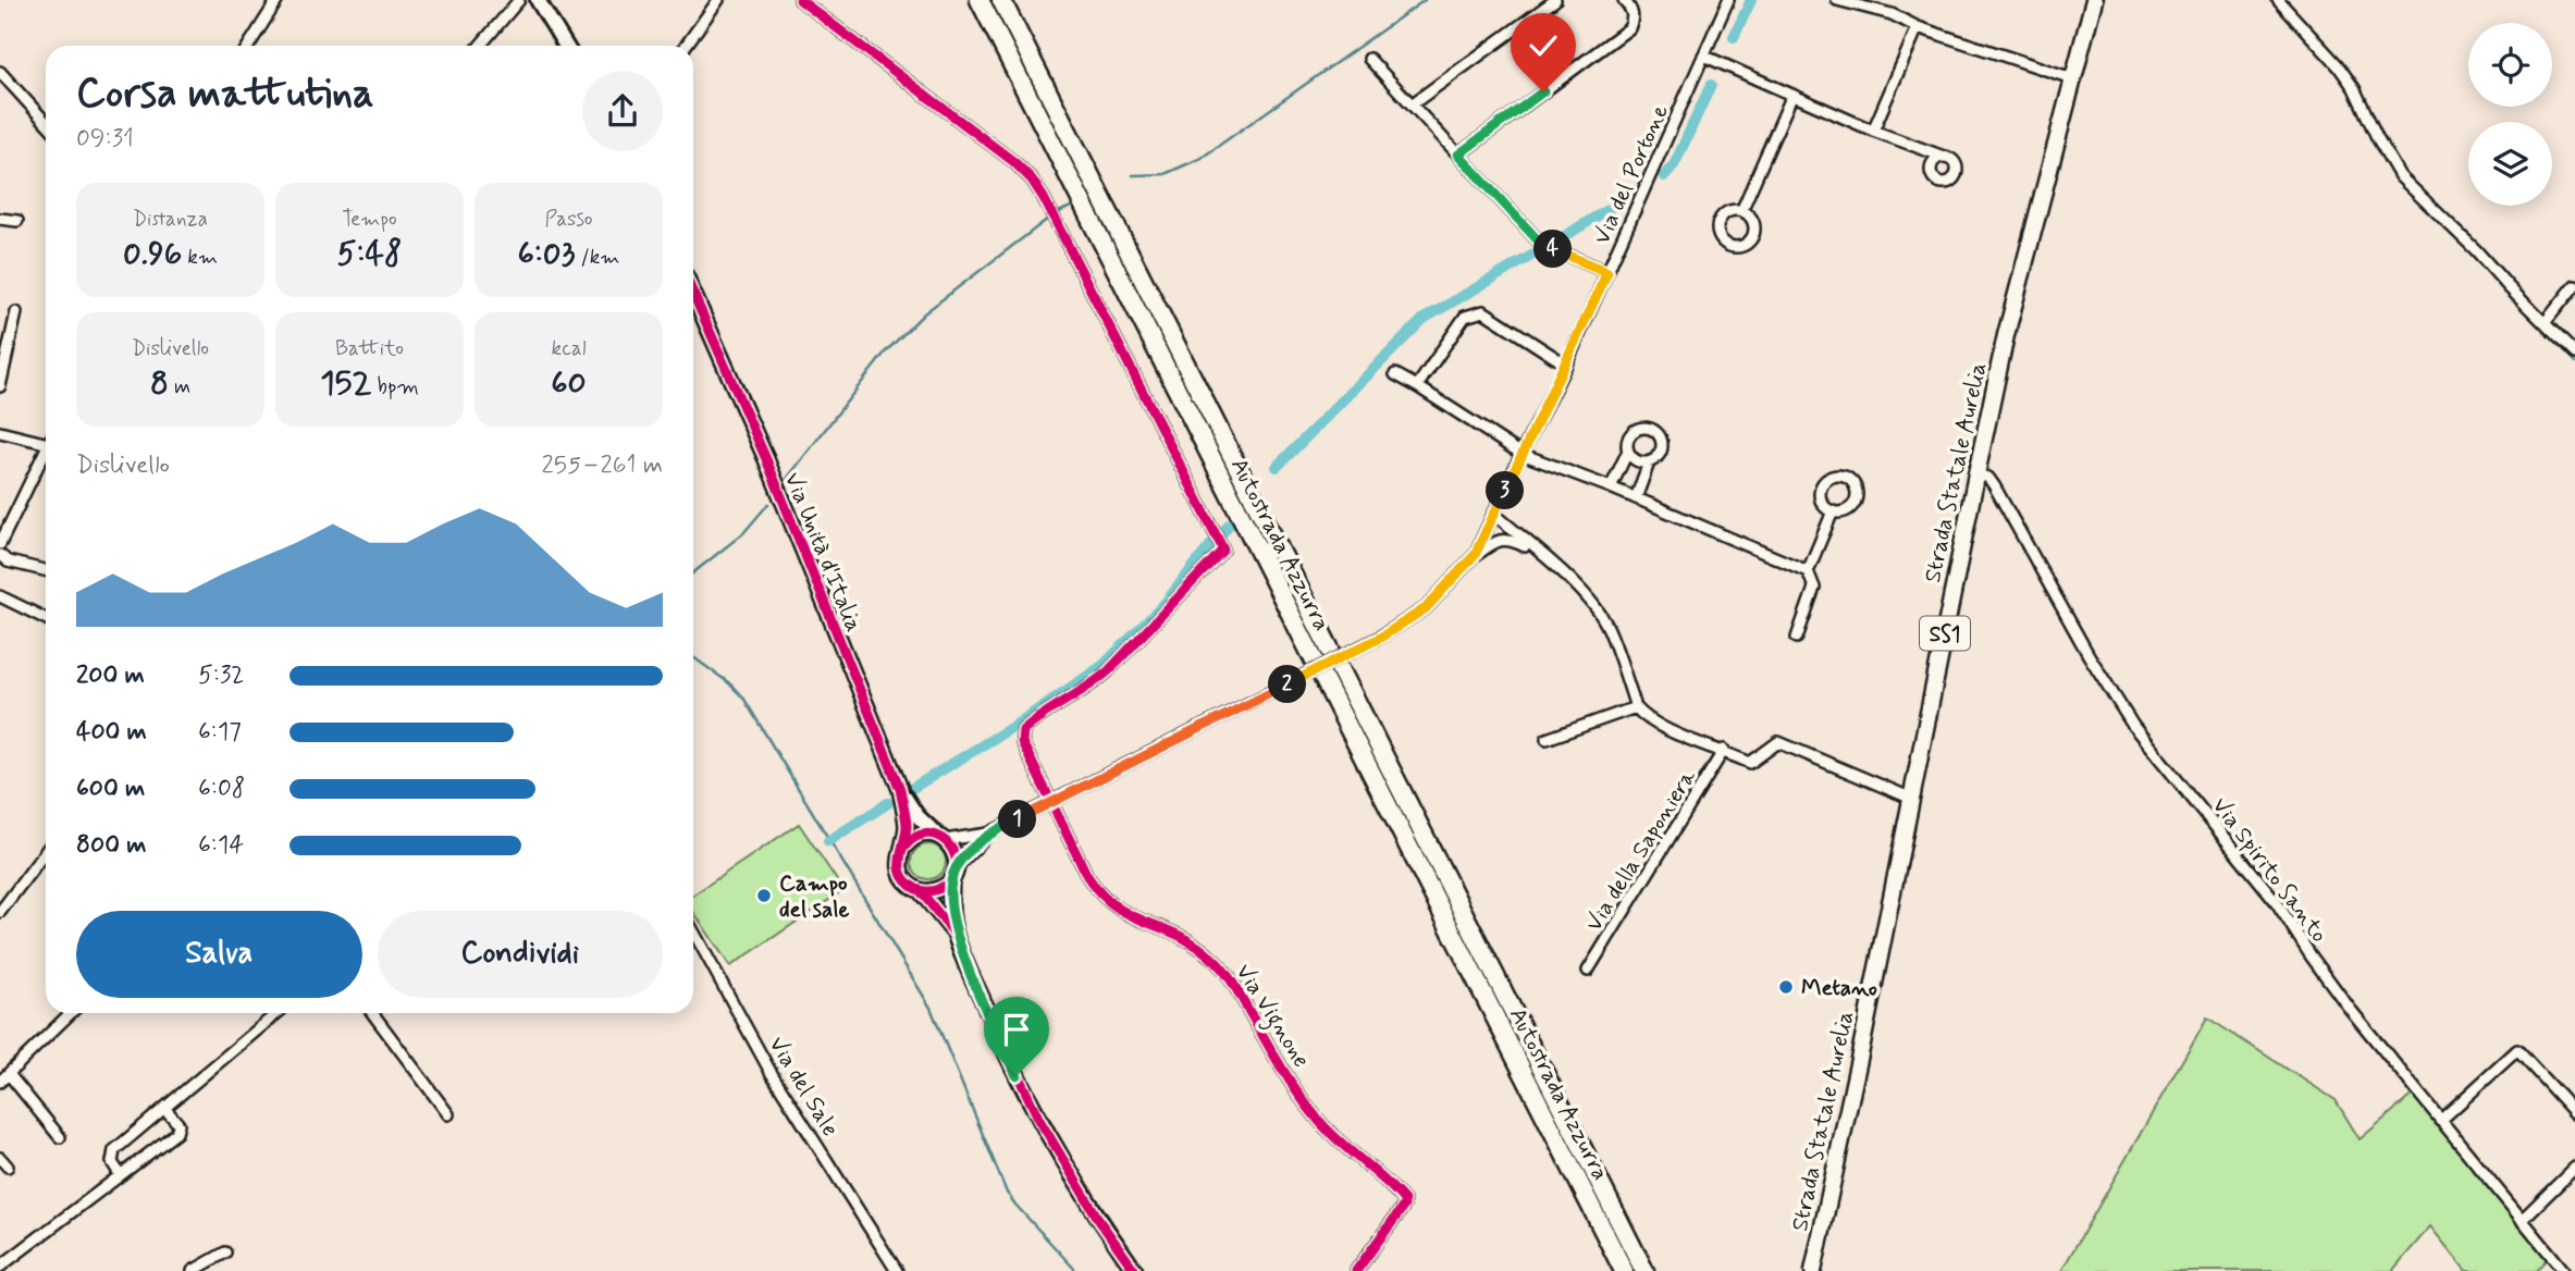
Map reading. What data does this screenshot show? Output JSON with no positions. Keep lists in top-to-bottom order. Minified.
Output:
{"streets":{"highway":["Autostrada Azzurra"],"main road":["Strada Statale Aurelia","Via Unità d'Italia","SS1"],"street":["Via del Portone","Via della Saponiera","Via Spirito Santo","Via Vignone","Via del Sale"]},"crossings":[["Via del Portone","Via Unità d'Italia"],["Via del Portone","Via Vignone"],["Strada Statale Aurelia","Via della Saponiera"],["Strada Statale Aurelia","Via Spirito Santo"]],"places":["Campo del sale","Metano"],"page":{"heading":["Corsa mattutina","09:31"],"stats":[["Distanza","0.96 km"],["Tempo","5:48"],["Passo","6:03 /km"],["Dislivello","8 m"],["Battito","152 bpm"],["kcal","60"]],"pins":["4","3","2","1"],"chart":["Dislivello","255–261 m"],"list":[{"name":"200 m","note":"5:32"},{"name":"400 m","note":"6:17"},{"name":"600 m","note":"6:08"},{"name":"800 m","note":"6:14"}],"buttons":["Salva","Condividi"]}}
